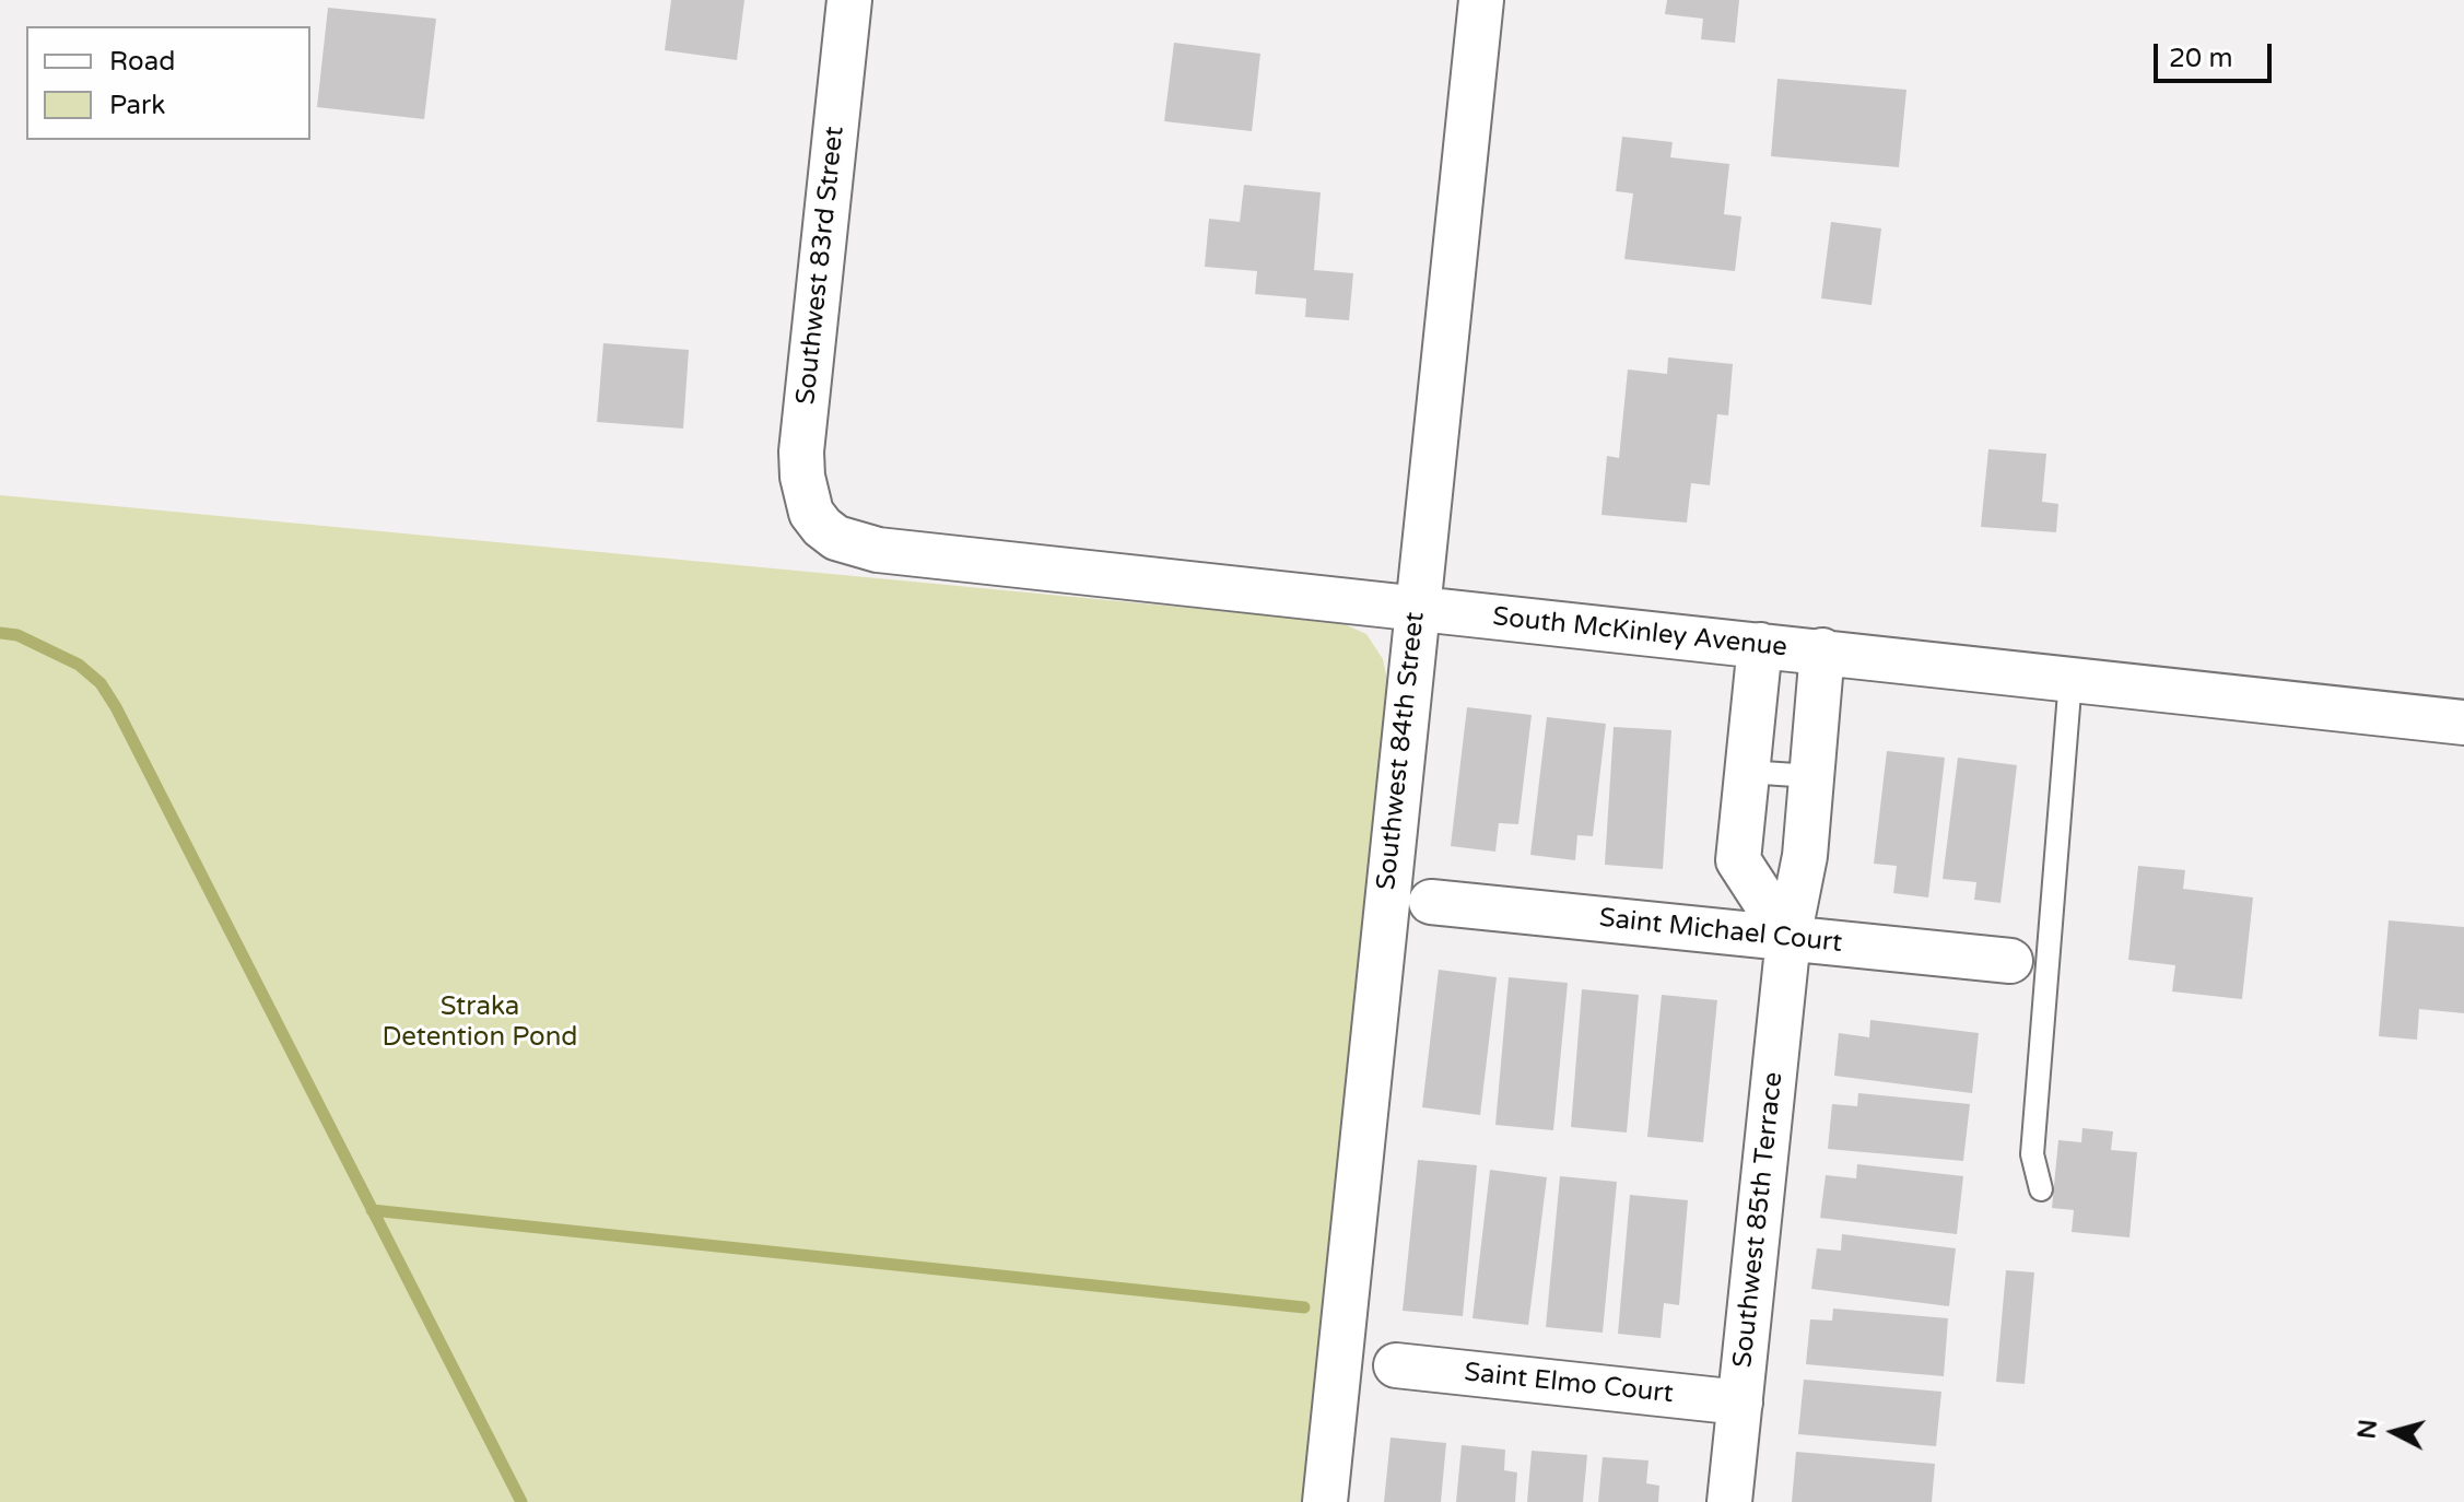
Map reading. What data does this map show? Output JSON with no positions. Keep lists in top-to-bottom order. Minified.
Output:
{"streets":{"street":["Southwest 83rd Street","South McKinley Avenue","Southwest 84th Street","Saint Michael Court","Southwest 85th Terrace","Saint Elmo Court"]},"crossings":[["Southwest 83rd Street","South McKinley Avenue"],["South McKinley Avenue","Southwest 84th Street"],["South McKinley Avenue","Southwest 85th Terrace"],["Saint Michael Court","Southwest 85th Terrace"],["Southwest 85th Terrace","Saint Elmo Court"]],"parks":["Straka Detention Pond"],"legend":["Road","Park"],"scale_bar":"20 m","north":"left"}
